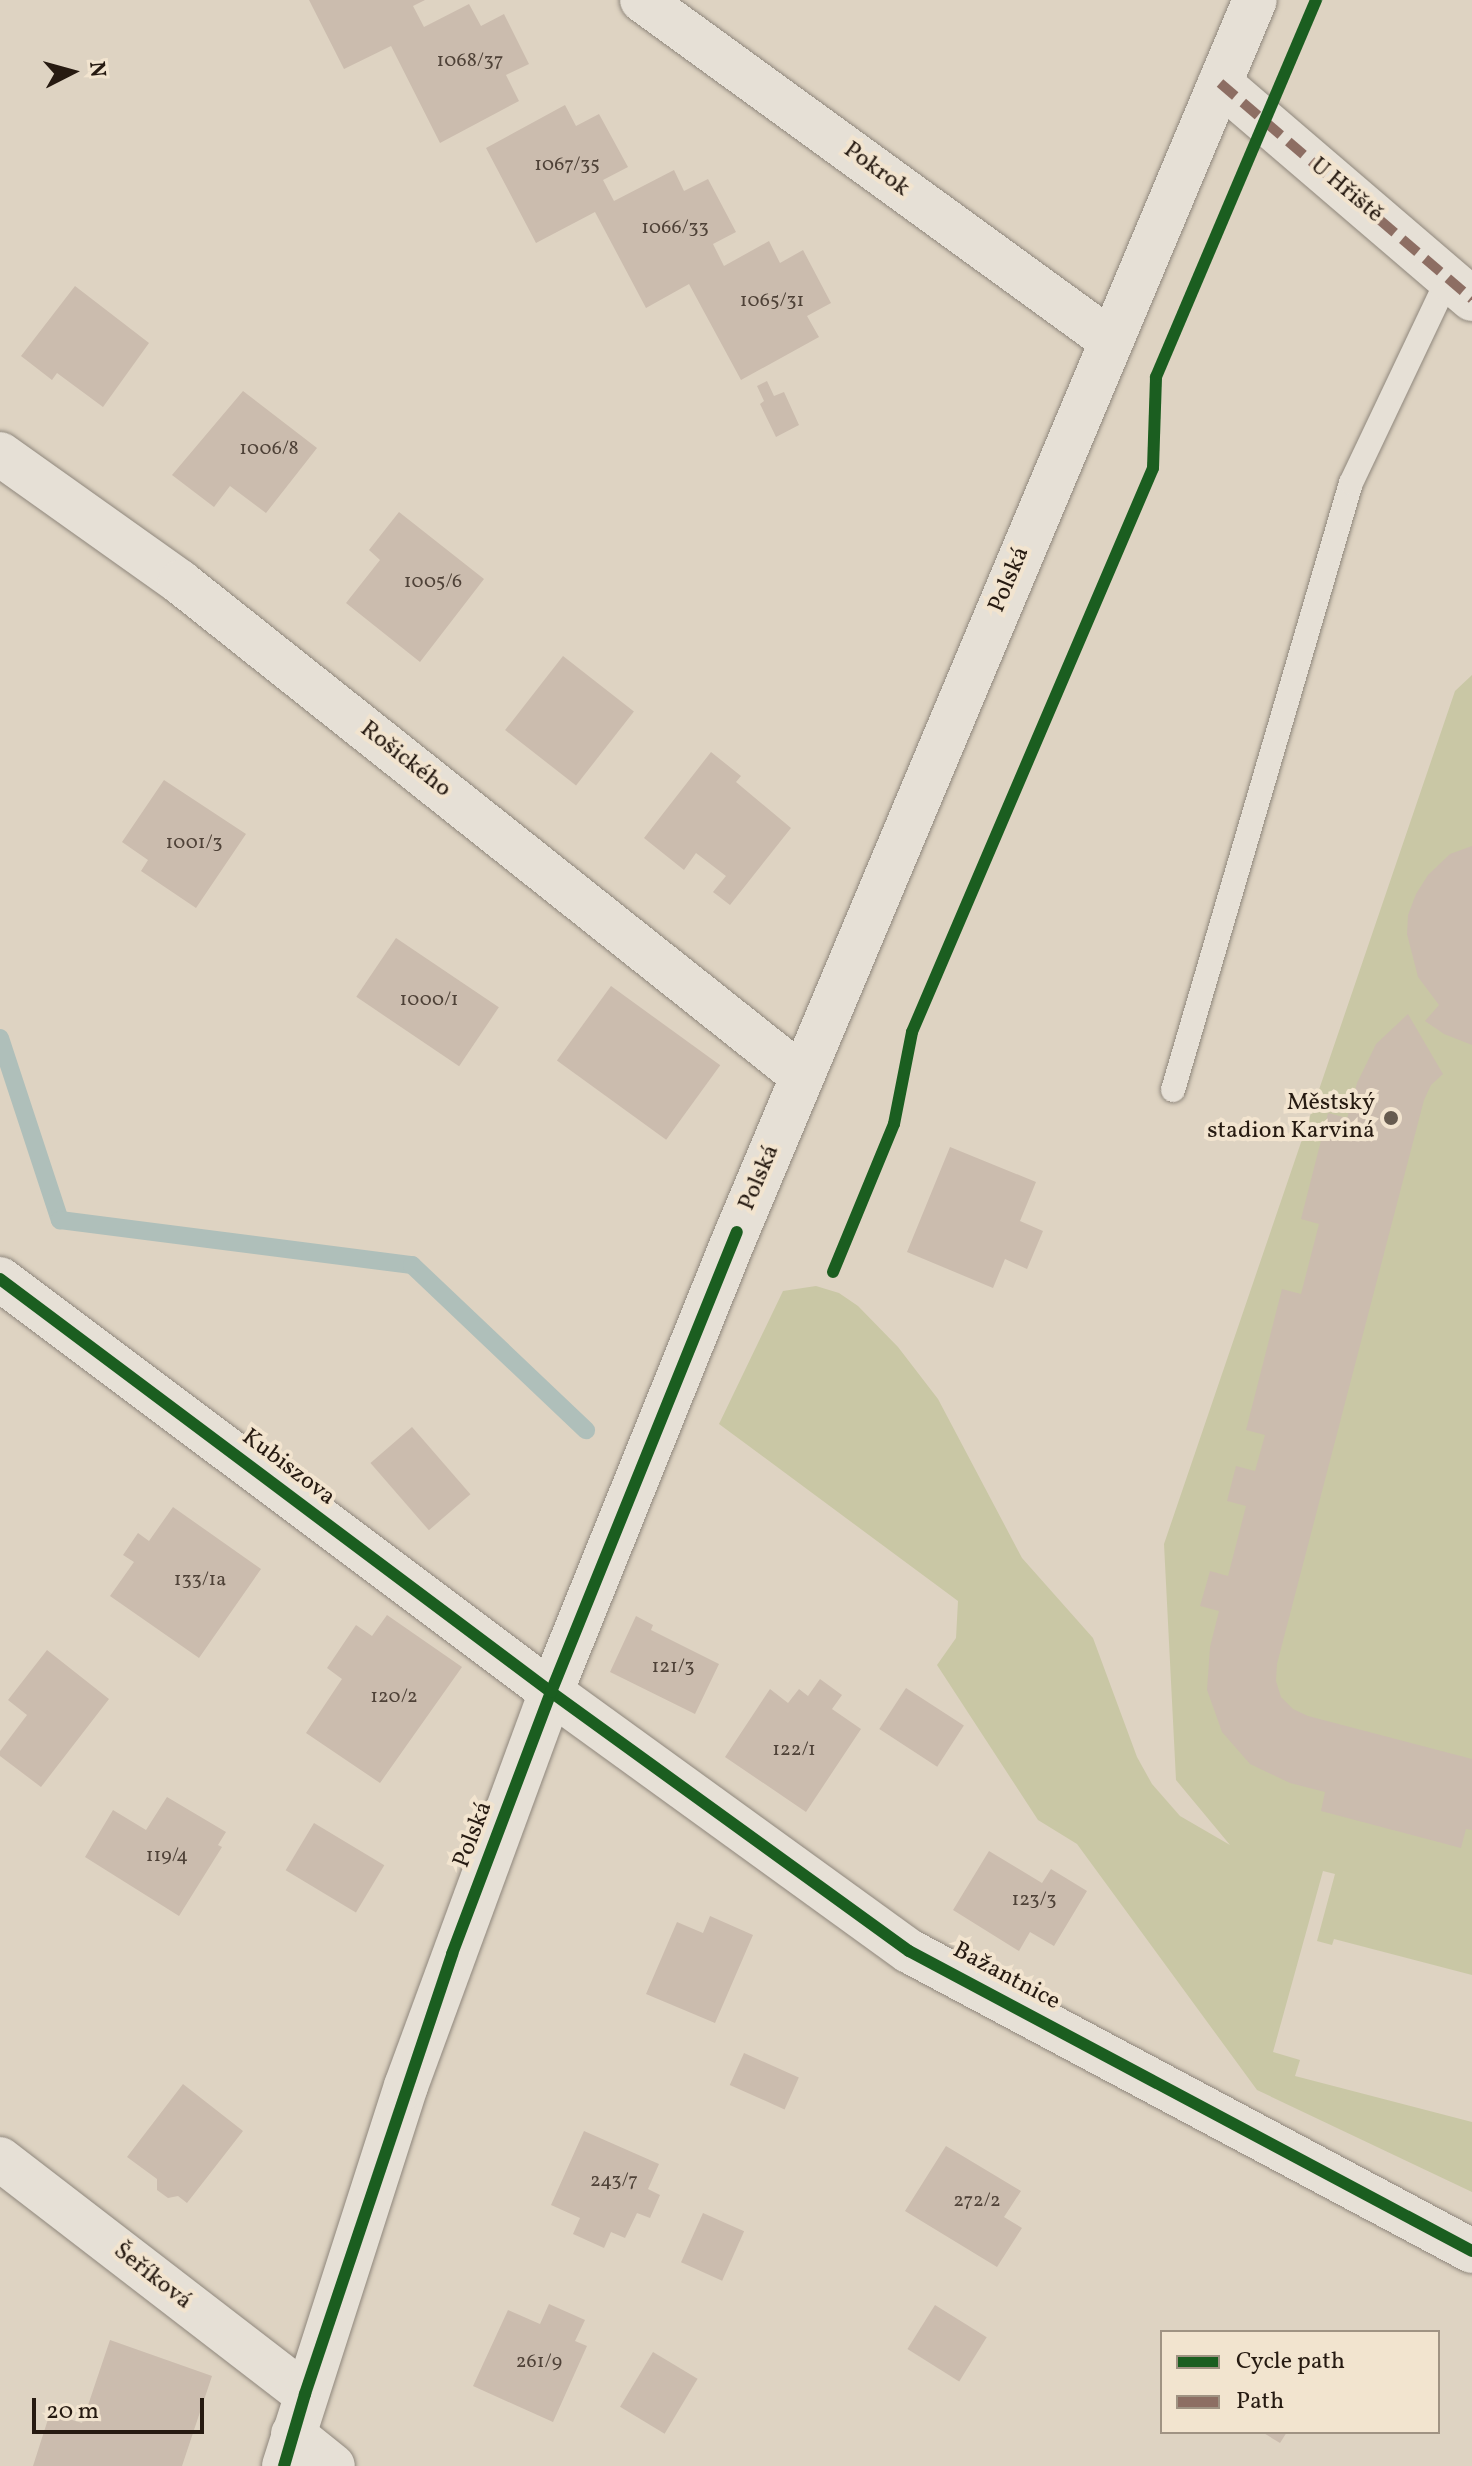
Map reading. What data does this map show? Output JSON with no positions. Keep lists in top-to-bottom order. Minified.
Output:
{"streets":{"street":["Pokrok","U Hřiště","Polská","Rošického","Kubiszova","Bažantnice","Šeříková"]},"crossings":[["Pokrok","Polská"],["U Hřiště","Polská"],["Polská","Rošického"],["Polská","Kubiszova"],["Polská","Bažantnice"],["Polská","Šeříková"],["Kubiszova","Bažantnice"]],"places":["Městský stadion Karviná"],"house_numbers":["1068/37","1067/35","1066/33","1065/31","1006/8","1005/6","1001/3","1000/1","133/1a","121/3","120/2","122/1","119/4","123/3","243/7","272/2","261/9"],"legend":["Cycle path","Path"],"scale_bar":"20 m","north":"right"}
